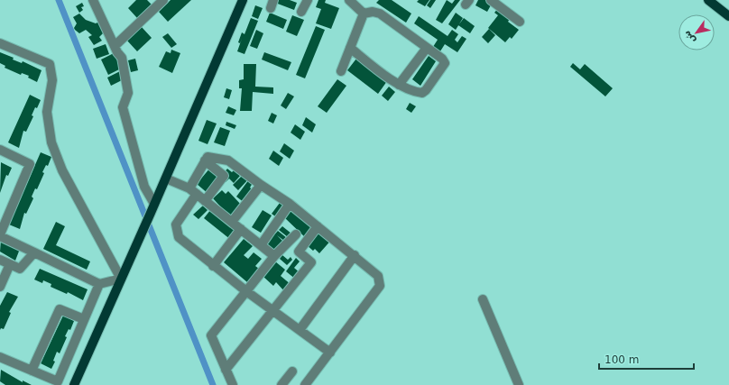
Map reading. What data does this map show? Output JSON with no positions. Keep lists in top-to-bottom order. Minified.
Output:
{"scale_bar":"100 m","north":"bottom left"}
